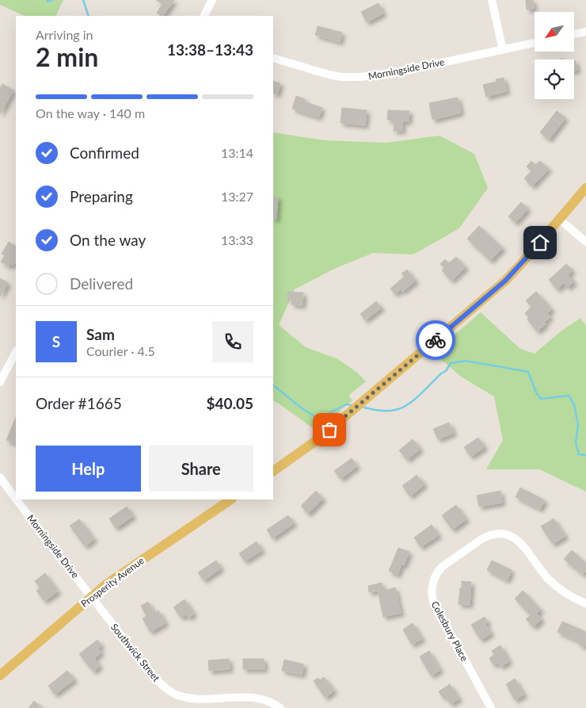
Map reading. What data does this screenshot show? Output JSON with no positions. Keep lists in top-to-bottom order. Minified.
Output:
{"streets":{"main road":["Prosperity Avenue"],"street":["Morningside Drive","Colesbury Place","Southwick Street"]},"crossings":[["Morningside Drive","Prosperity Avenue"],["Morningside Drive","Southwick Street"],["Prosperity Avenue","Southwick Street"]],"north":"bottom left","page":{"heading":["2 min","Arriving in","13:38–13:43"],"panel":["Sam","Courier · 4.5","Order #1665","$40.05"],"bar":"On the way · 140 m","list":[["Confirmed","13:14"],["Preparing","13:27"],["On the way","13:33"],"Delivered"],"round":"S","buttons":["Help","Share"]}}
